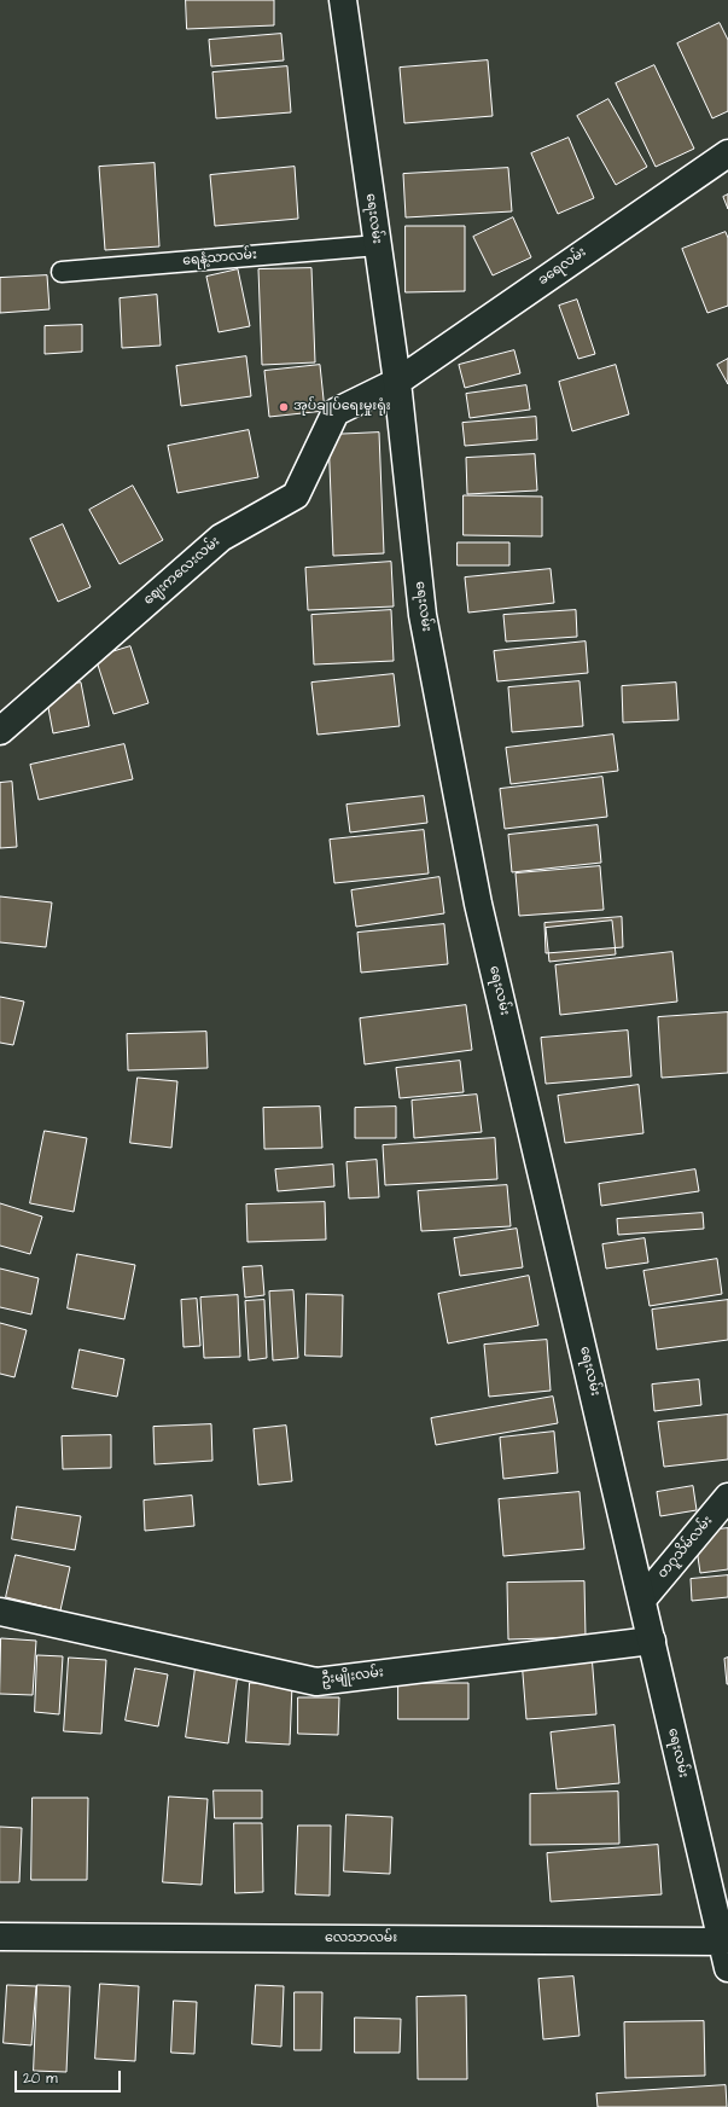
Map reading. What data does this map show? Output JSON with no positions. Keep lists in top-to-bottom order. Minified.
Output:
{"streets":{"street":["ရေးလမ်း","ခရေလမ်း","ဈေးကလေးလမ်း","တဂူသိမ်လမ်း","ဦးမျိုးလမ်း","လေသာလမ်း"],"lane":["ရေနံ့သာလမ်း"]},"crossings":[["ရေးလမ်း","ရေနံ့သာလမ်း"],["ရေးလမ်း","ခရေလမ်း"],["ရေးလမ်း","ဈေးကလေးလမ်း"],["ရေးလမ်း","တဂူသိမ်လမ်း"],["ရေးလမ်း","ဦးမျိုးလမ်း"],["ရေးလမ်း","လေသာလမ်း"],["ခရေလမ်း","ဈေးကလေးလမ်း"]],"places":["အုပ်ချုပ်ရေးမှုးရုံး"],"scale_bar":"20 m"}
